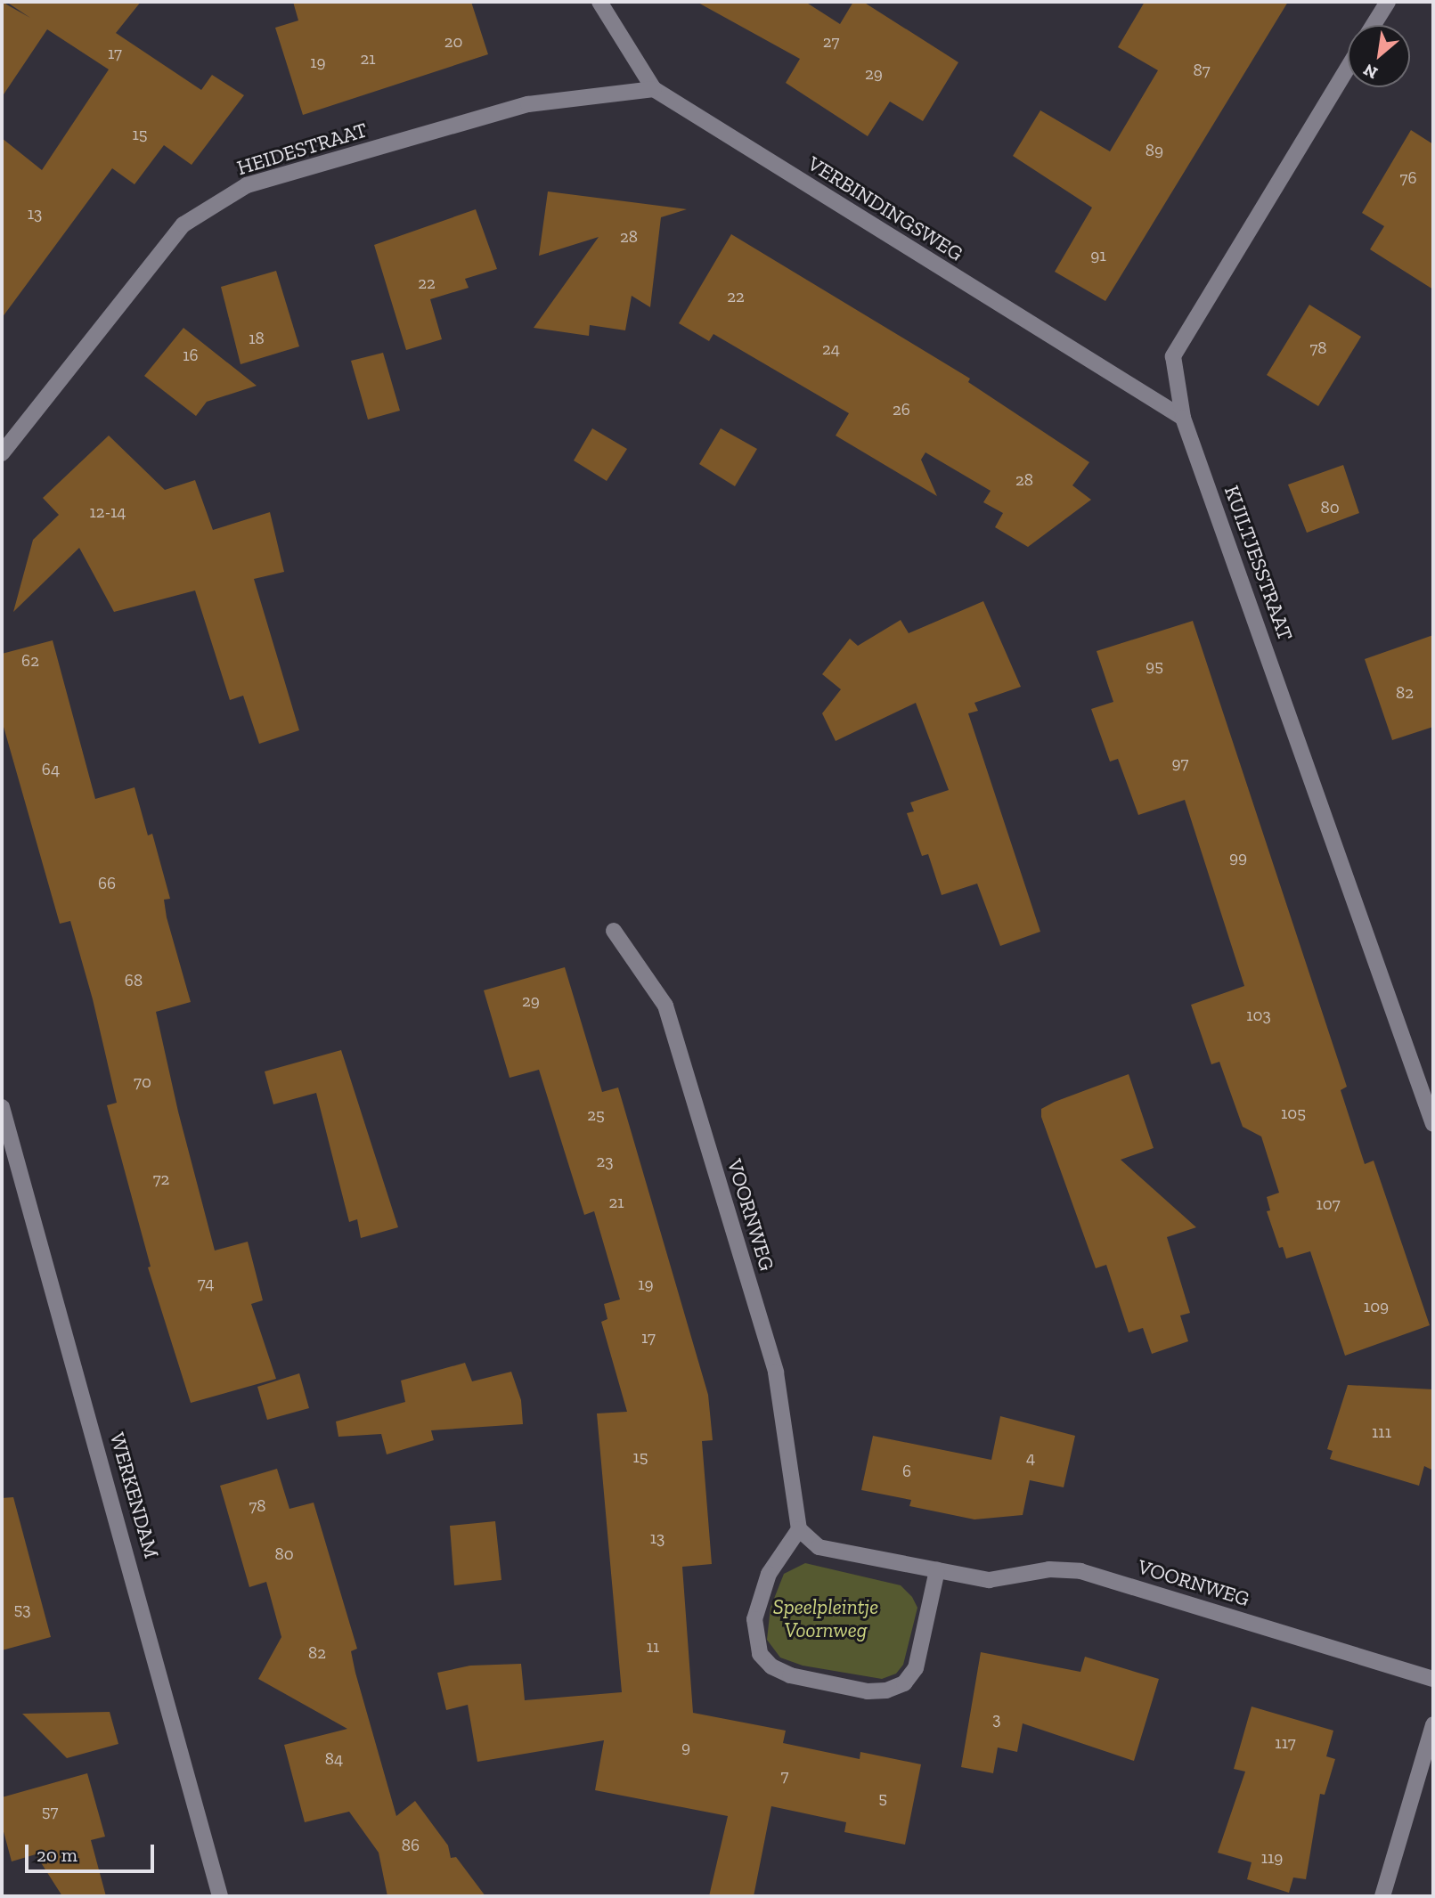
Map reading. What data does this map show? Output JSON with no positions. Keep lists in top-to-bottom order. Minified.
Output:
{"streets":{"street":["HEIDESTRAAT","VERBINDINGSWEG","KUILTJESSTRAAT","VOORNWEG","WERKENDAM"]},"crossings":[["HEIDESTRAAT","VERBINDINGSWEG"],["VERBINDINGSWEG","KUILTJESSTRAAT"]],"parks":["Speelpleintje Voornweg"],"house_numbers":["20","27","17","21","19","87","29","15","89","76","13","28","91","22","22","18","78","24","16","26","28","80","12-14","62","95","82","97","64","99","66","68","29","103","70","105","25","23","72","21","107","74","19","109","17","111","15","4","6","78","13","80","53","11","82","3","117","9","84","7","5","57","86","119"],"scale_bar":"20 m","north":"bottom left"}
